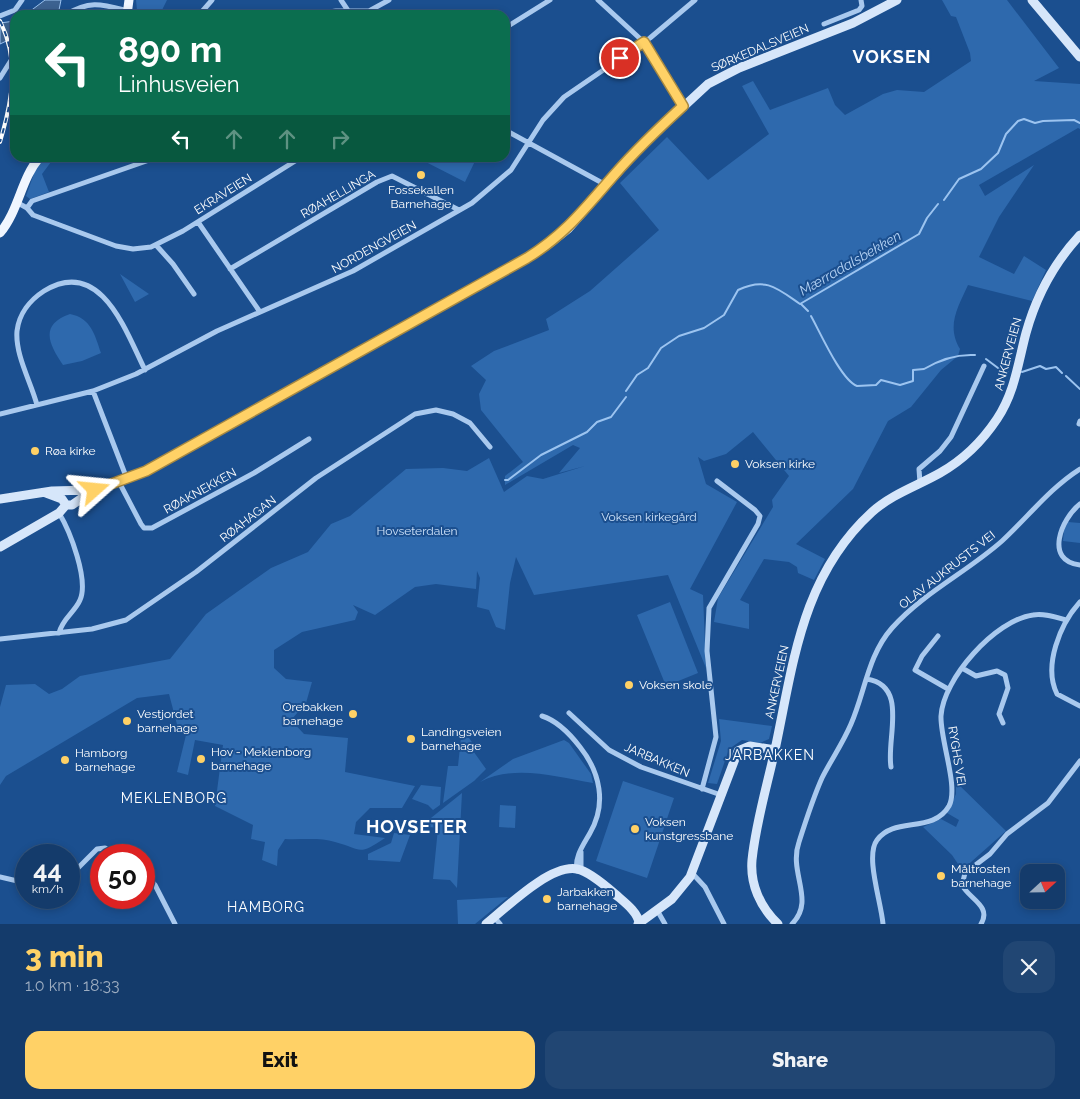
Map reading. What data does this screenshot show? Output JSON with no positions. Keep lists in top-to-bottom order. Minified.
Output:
{"streets":{"main road":["SØRKEDALSVEIEN","ANKERVEIEN"],"street":["EKRAVEIEN","RØAHELLINGA","NORDENGVEIEN","RØAKNEKKEN","RØAHAGAN","OLAV AUKRUSTS VEI","RYGHS VEI","JARBAKKEN"]},"crossings":[["SØRKEDALSVEIEN","RØAKNEKKEN"],["RØAHELLINGA","NORDENGVEIEN"],["NORDENGVEIEN","RØAKNEKKEN"]],"districts":["VOKSEN","JARBAKKEN","MEKLENBORG","HOVSETER","HAMBORG"],"water":["Mærradalsbekken"],"parks":["Voksen kirkegård","Hovseterdalen"],"places":["Fossekallen Barnehage","Røa kirke","Voksen kirke","Voksen skole","Orebakken barnehage","Vestjordet barnehage","Landingsveien barnehage","Hov - Meklenborg barnehage","Hamborg barnehage","Voksen kunstgressbane","Måltrosten barnehage","Jarbakken barnehage"],"north":"right","page":{"turn":["890 m","Linhusveien"],"speed":"44 km/h","limit":"50","heading":["3 min","1.0 km · 18:33"],"buttons":["Exit","Share"]}}
